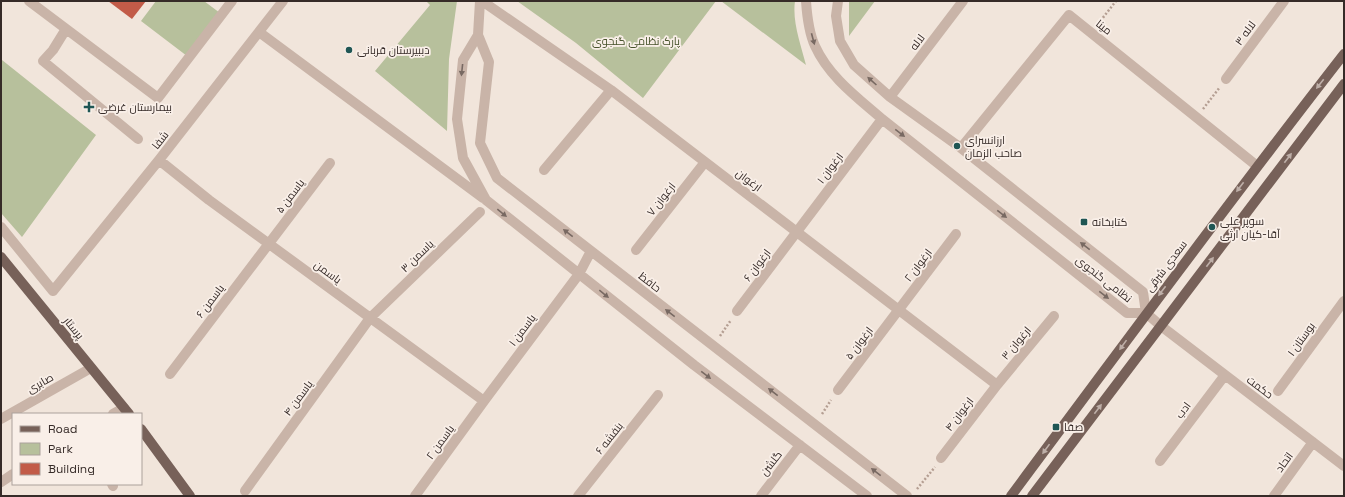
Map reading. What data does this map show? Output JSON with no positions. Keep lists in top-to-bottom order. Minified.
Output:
{"streets":{"main road":["سعدی شرقی","پرستار"],"street":["مینا","لاله ۳","لاله","شفا","ارغوان ۱","ارغوان","یاسمن ۵","ارغوان ۷","یاسمن ۳","ارغوان ۶","ارغوان ۲","یاسمن","نظامی گنجوی","حافظ","یاسمن ۶","یاسمن ۱","بوستان ۱","ارغوان ۵","ارغوان ۳","صابری","حکمت","یاسمن ۴","ادب","ارغوان ۴","بنفشه ۶","یاسمن ۲","اتحاد","گلشن"]},"crossings":[["مینا","سعدی شرقی"],["مینا","نظامی گنجوی"],["لاله","نظامی گنجوی"],["شفا","یاسمن"],["ارغوان ۱","ارغوان"],["ارغوان ۱","ارغوان ۶"],["ارغوان ۱","نظامی گنجوی"],["ارغوان","ارغوان ۷"],["ارغوان","ارغوان ۶"],["ارغوان","ارغوان ۲"],["ارغوان","حافظ"],["ارغوان","ارغوان ۵"],["ارغوان","ارغوان ۳"],["ارغوان","ارغوان ۴"],["یاسمن ۵","یاسمن"],["یاسمن ۵","یاسمن ۶"],["یاسمن ۳","یاسمن"],["یاسمن ۳","یاسمن ۴"],["ارغوان ۲","ارغوان ۵"],["سعدی شرقی","نظامی گنجوی"],["سعدی شرقی","حکمت"],["یاسمن","یاسمن ۶"],["یاسمن","یاسمن ۱"],["یاسمن","یاسمن ۴"],["یاسمن","یاسمن ۲"],["نظامی گنجوی","حکمت"],["حافظ","یاسمن ۱"],["حافظ","گلشن"],["پرستار","صابری"],["یاسمن ۱","یاسمن ۲"],["ارغوان ۳","ارغوان ۴"],["حکمت","ادب"],["حکمت","اتحاد"]],"parks":["پارک نظامی گنجوی"],"places":{"other":["دببیرستان قربانی","ارزانسرای صاحب الزمان","سوپر علی آقا-کیان ارثی"],"health":["بیمارستان غرضی"],"transit":["کتابخانه","صفا"]},"legend":["Road","Park","Building"]}
